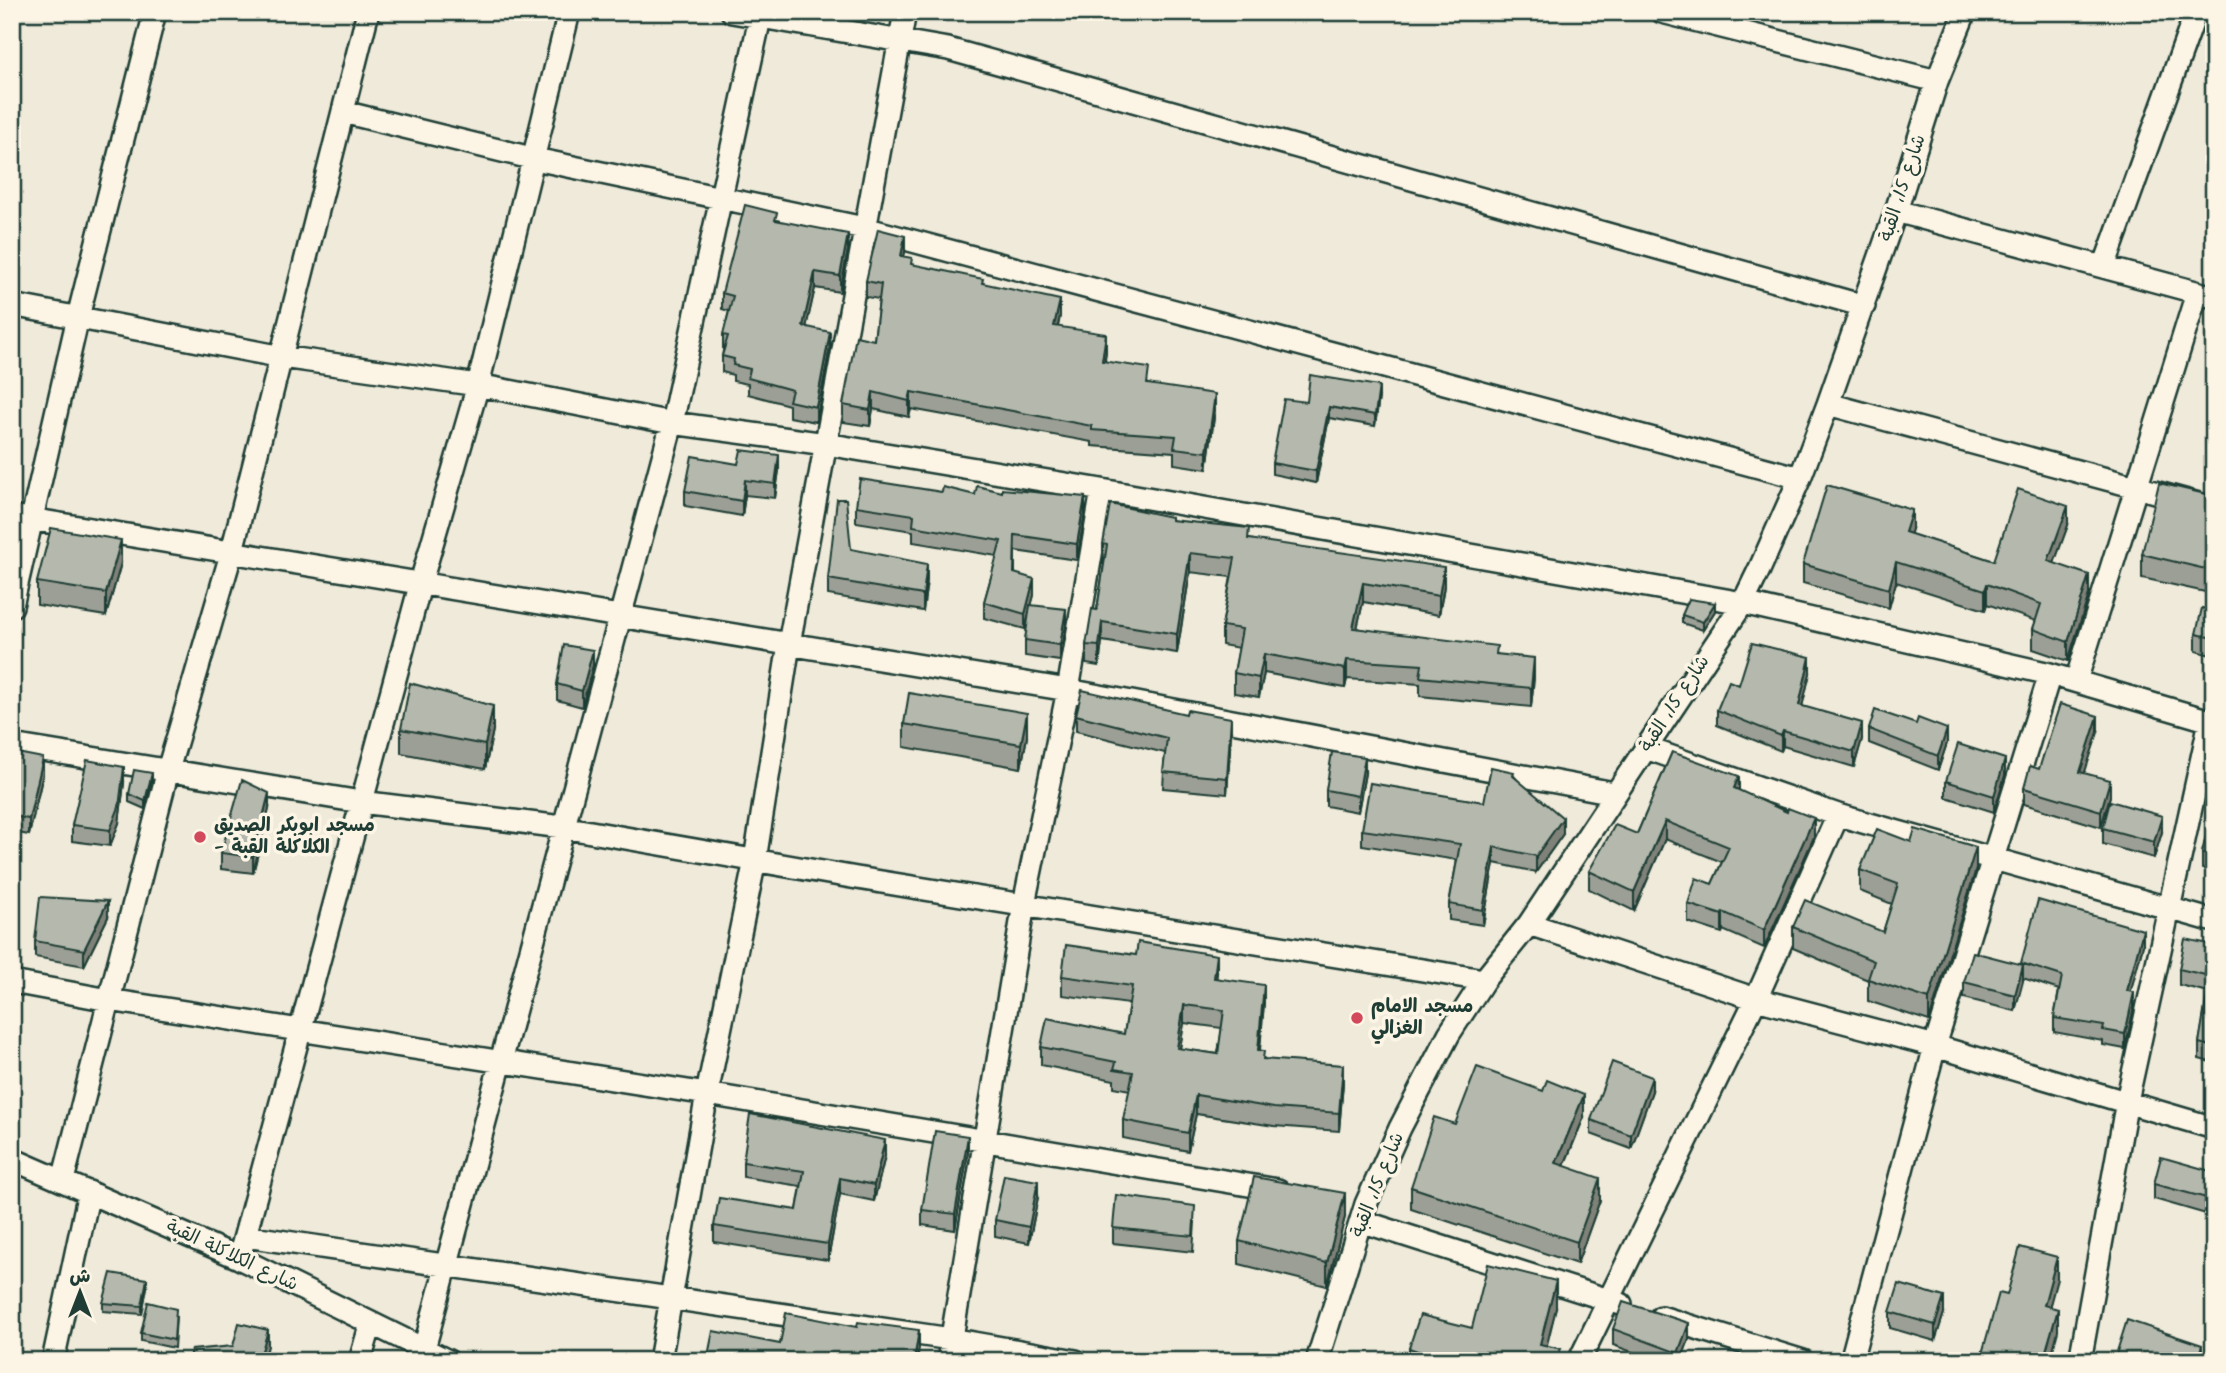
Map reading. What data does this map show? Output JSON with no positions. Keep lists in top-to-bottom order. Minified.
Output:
{"streets":{"street":["شارع 15، القبة","شارع الكلاكلة القبة"]},"places":["مسجد ابوبكر الصديق - الكلاكلة القبة","مسجد الامام الغزالي"],"north":"top"}
